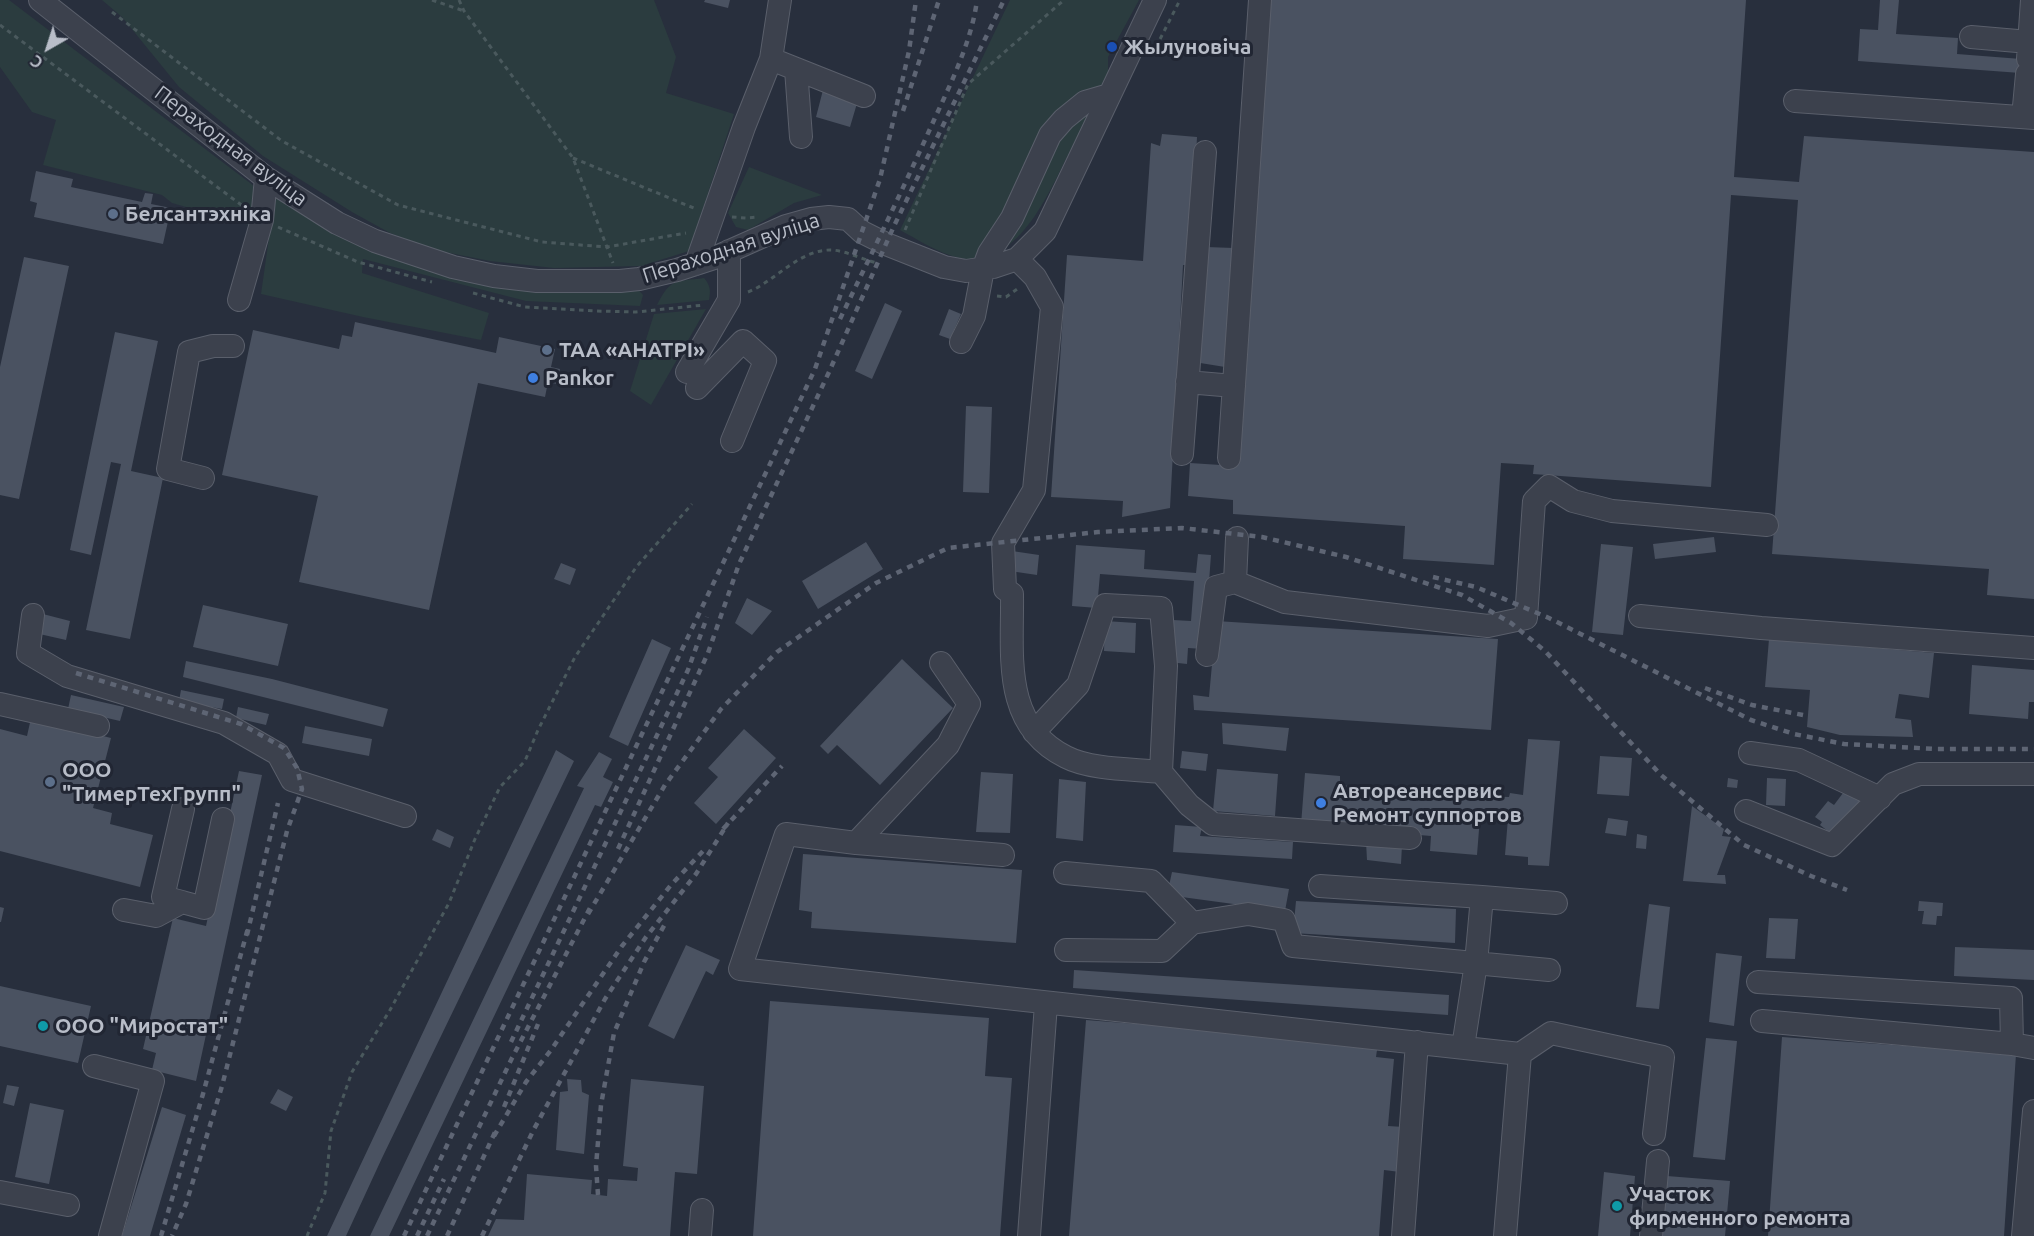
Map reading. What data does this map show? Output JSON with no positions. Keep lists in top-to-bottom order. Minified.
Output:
{"streets":{"street":["Пераходная вуліца"]},"places":["Жылуновіча","Белсантэхніка","ТАА «АНАТРI»","Pankor","ООО \"ТимерТехГрупп\"","Автореансервис Ремонт суппортов","ООО \"Миростат\"","Участок фирменного ремонта"],"north":"bottom left"}
